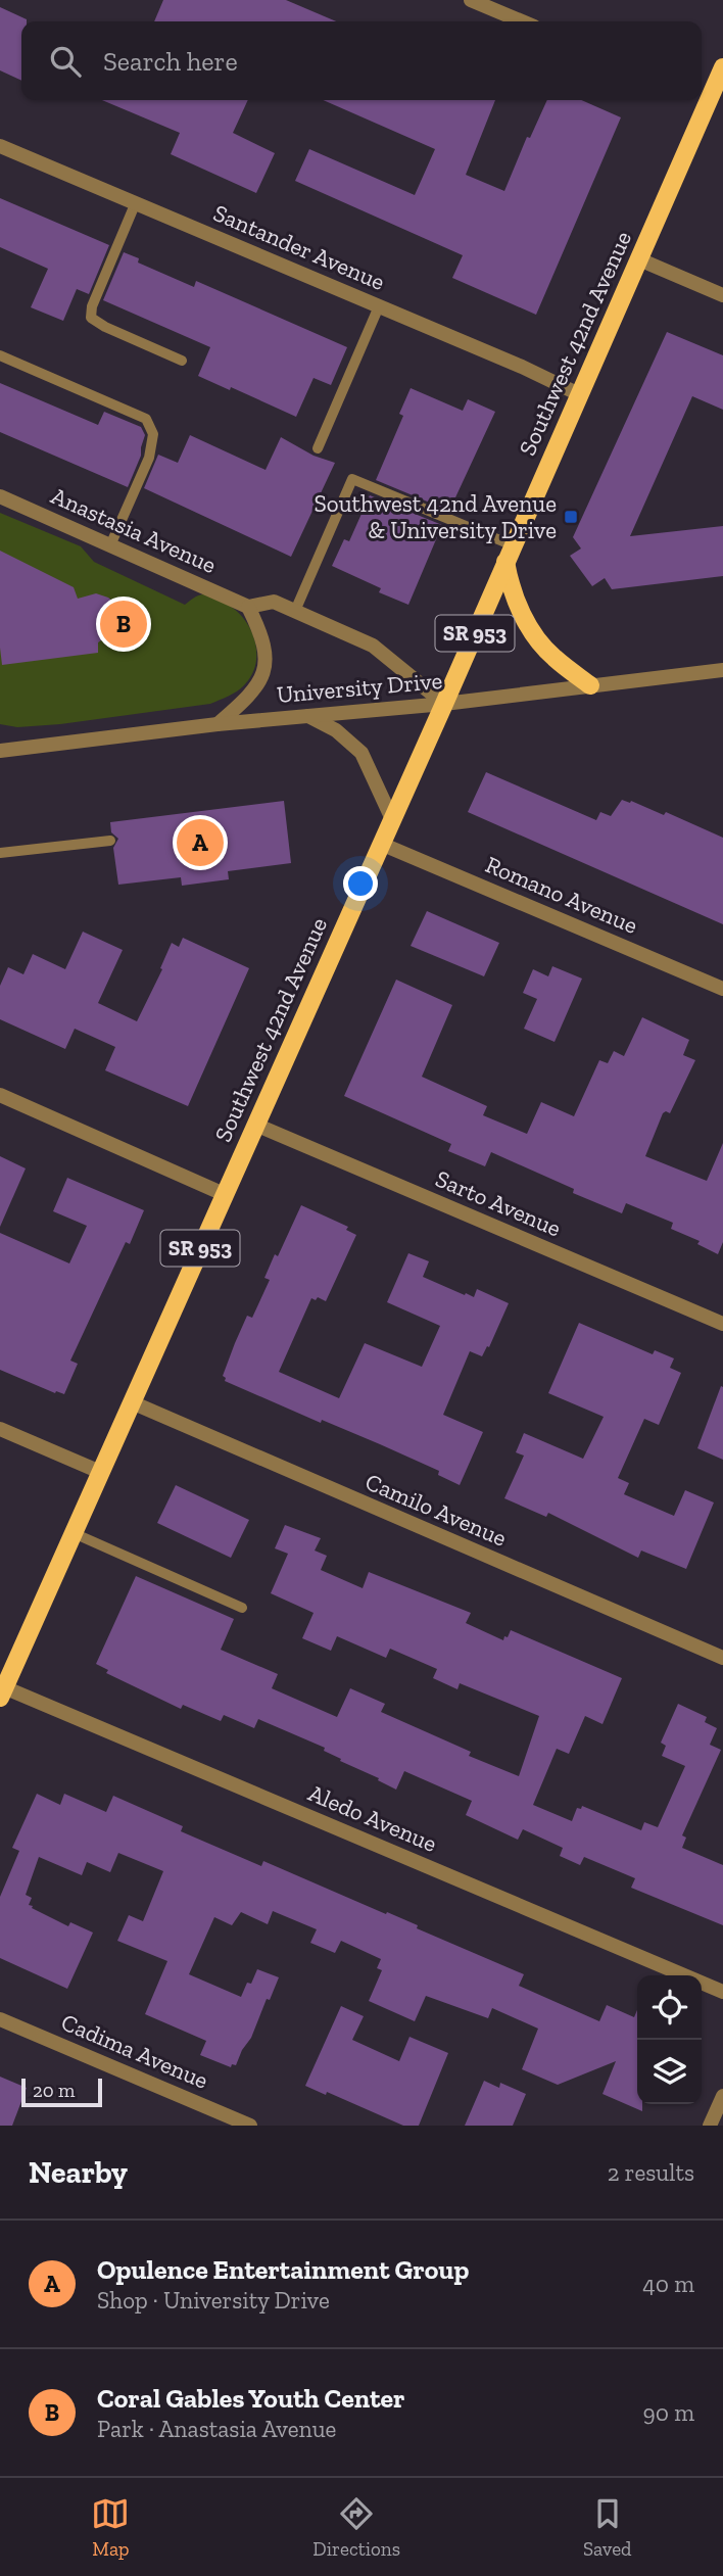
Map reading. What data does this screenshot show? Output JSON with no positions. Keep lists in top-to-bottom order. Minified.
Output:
{"streets":{"main road":["Southwest 42nd Avenue","SR 953"],"street":["Santander Avenue","Anastasia Avenue","University Drive","Romano Avenue","Sarto Avenue","Camilo Avenue","Aledo Avenue","Cadima Avenue"]},"crossings":[["Santander Avenue","Southwest 42nd Avenue"],["Southwest 42nd Avenue","Anastasia Avenue"],["Southwest 42nd Avenue","University Drive"],["Southwest 42nd Avenue","Romano Avenue"],["Southwest 42nd Avenue","Sarto Avenue"],["Southwest 42nd Avenue","Camilo Avenue"],["Southwest 42nd Avenue","Aledo Avenue"],["Anastasia Avenue","University Drive"]],"places":{"transit":["Southwest 42nd Avenue & University Drive"]},"scale_bar":"20 m","page":{"search":"Search here","pins":["B","A"],"scale":"20 m","heading":["Nearby","2 results"],"list":[{"mark":"A","name":"Opulence Entertainment Group","note":"Shop · University Drive","value":"40 m"},{"mark":"B","name":"Coral Gables Youth Center","note":"Park · Anastasia Avenue","value":"90 m"}],"nav":["Map","Directions","Saved"]}}
